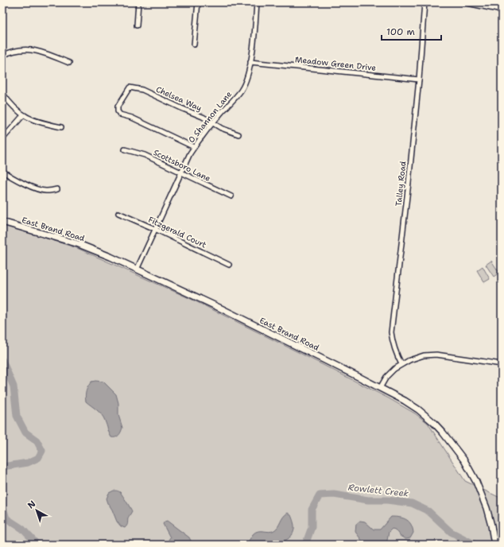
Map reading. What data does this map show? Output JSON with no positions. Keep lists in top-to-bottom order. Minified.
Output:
{"streets":{"main road":["East Brand Road"],"street":["Meadow Green Drive","Chelsea Way","O Shannon Lane","Scottsboro Lane","Talley Road","Fitzgerald Court"]},"crossings":[["Meadow Green Drive","O Shannon Lane"],["Meadow Green Drive","Talley Road"],["Chelsea Way","O Shannon Lane"],["O Shannon Lane","Scottsboro Lane"],["O Shannon Lane","East Brand Road"],["O Shannon Lane","Fitzgerald Court"]],"water":["Rowlett Creek"],"scale_bar":"100 m","north":"top left"}
